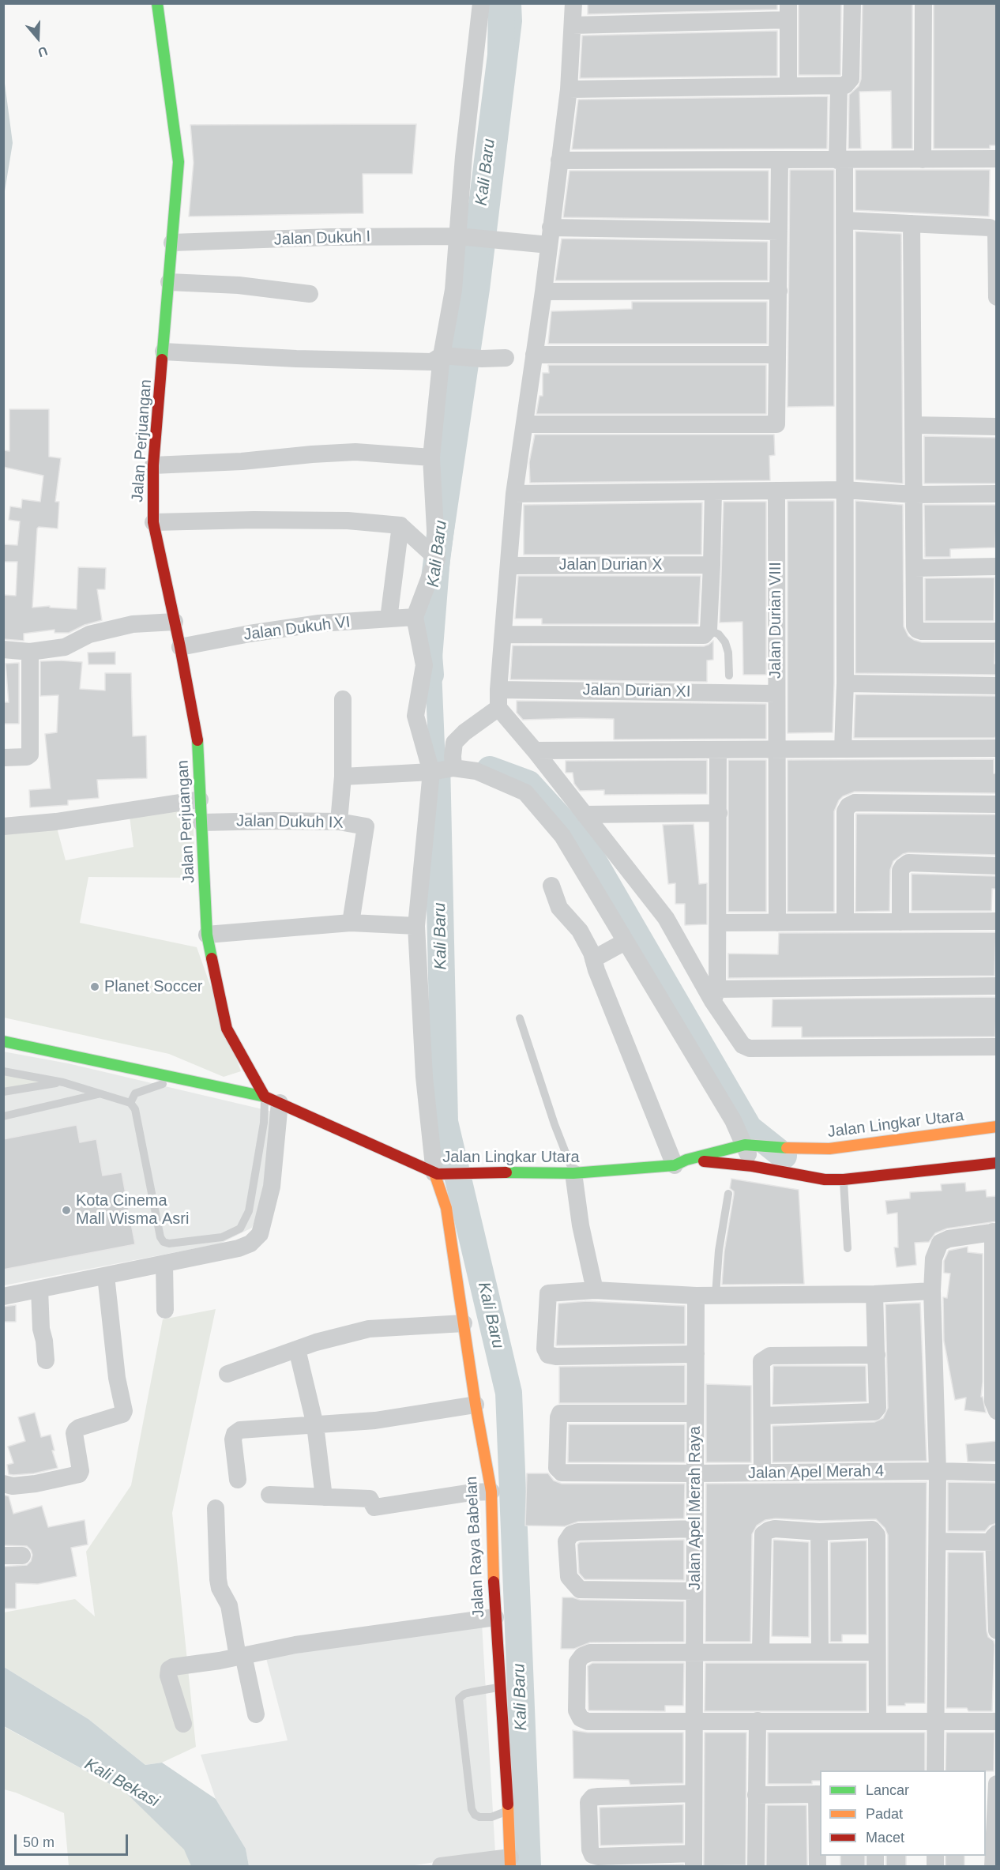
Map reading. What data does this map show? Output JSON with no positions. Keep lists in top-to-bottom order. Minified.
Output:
{"streets":{"main road":["Jalan Perjuangan","Jalan Lingkar Utara","Jalan Raya Babelan"],"street":["Jalan Dukuh I","Jalan Durian X","Jalan Durian VIII","Jalan Dukuh VI","Jalan Durian XI","Jalan Dukuh IX","Jalan Apel Merah 4","Jalan Apel Merah Raya"]},"crossings":[["Jalan Dukuh I","Jalan Perjuangan"],["Jalan Perjuangan","Jalan Dukuh VI"],["Jalan Perjuangan","Jalan Dukuh IX"],["Jalan Perjuangan","Jalan Lingkar Utara"],["Jalan Durian VIII","Jalan Durian XI"],["Jalan Lingkar Utara","Jalan Raya Babelan"],["Jalan Apel Merah 4","Jalan Apel Merah Raya"]],"water":["Kali Baru","Kali Bekasi"],"places":["Planet Soccer","Kota Cinema Mall Wisma Asri"],"legend":["Lancar","Padat","Macet"],"scale_bar":"50 m","north":"bottom"}
